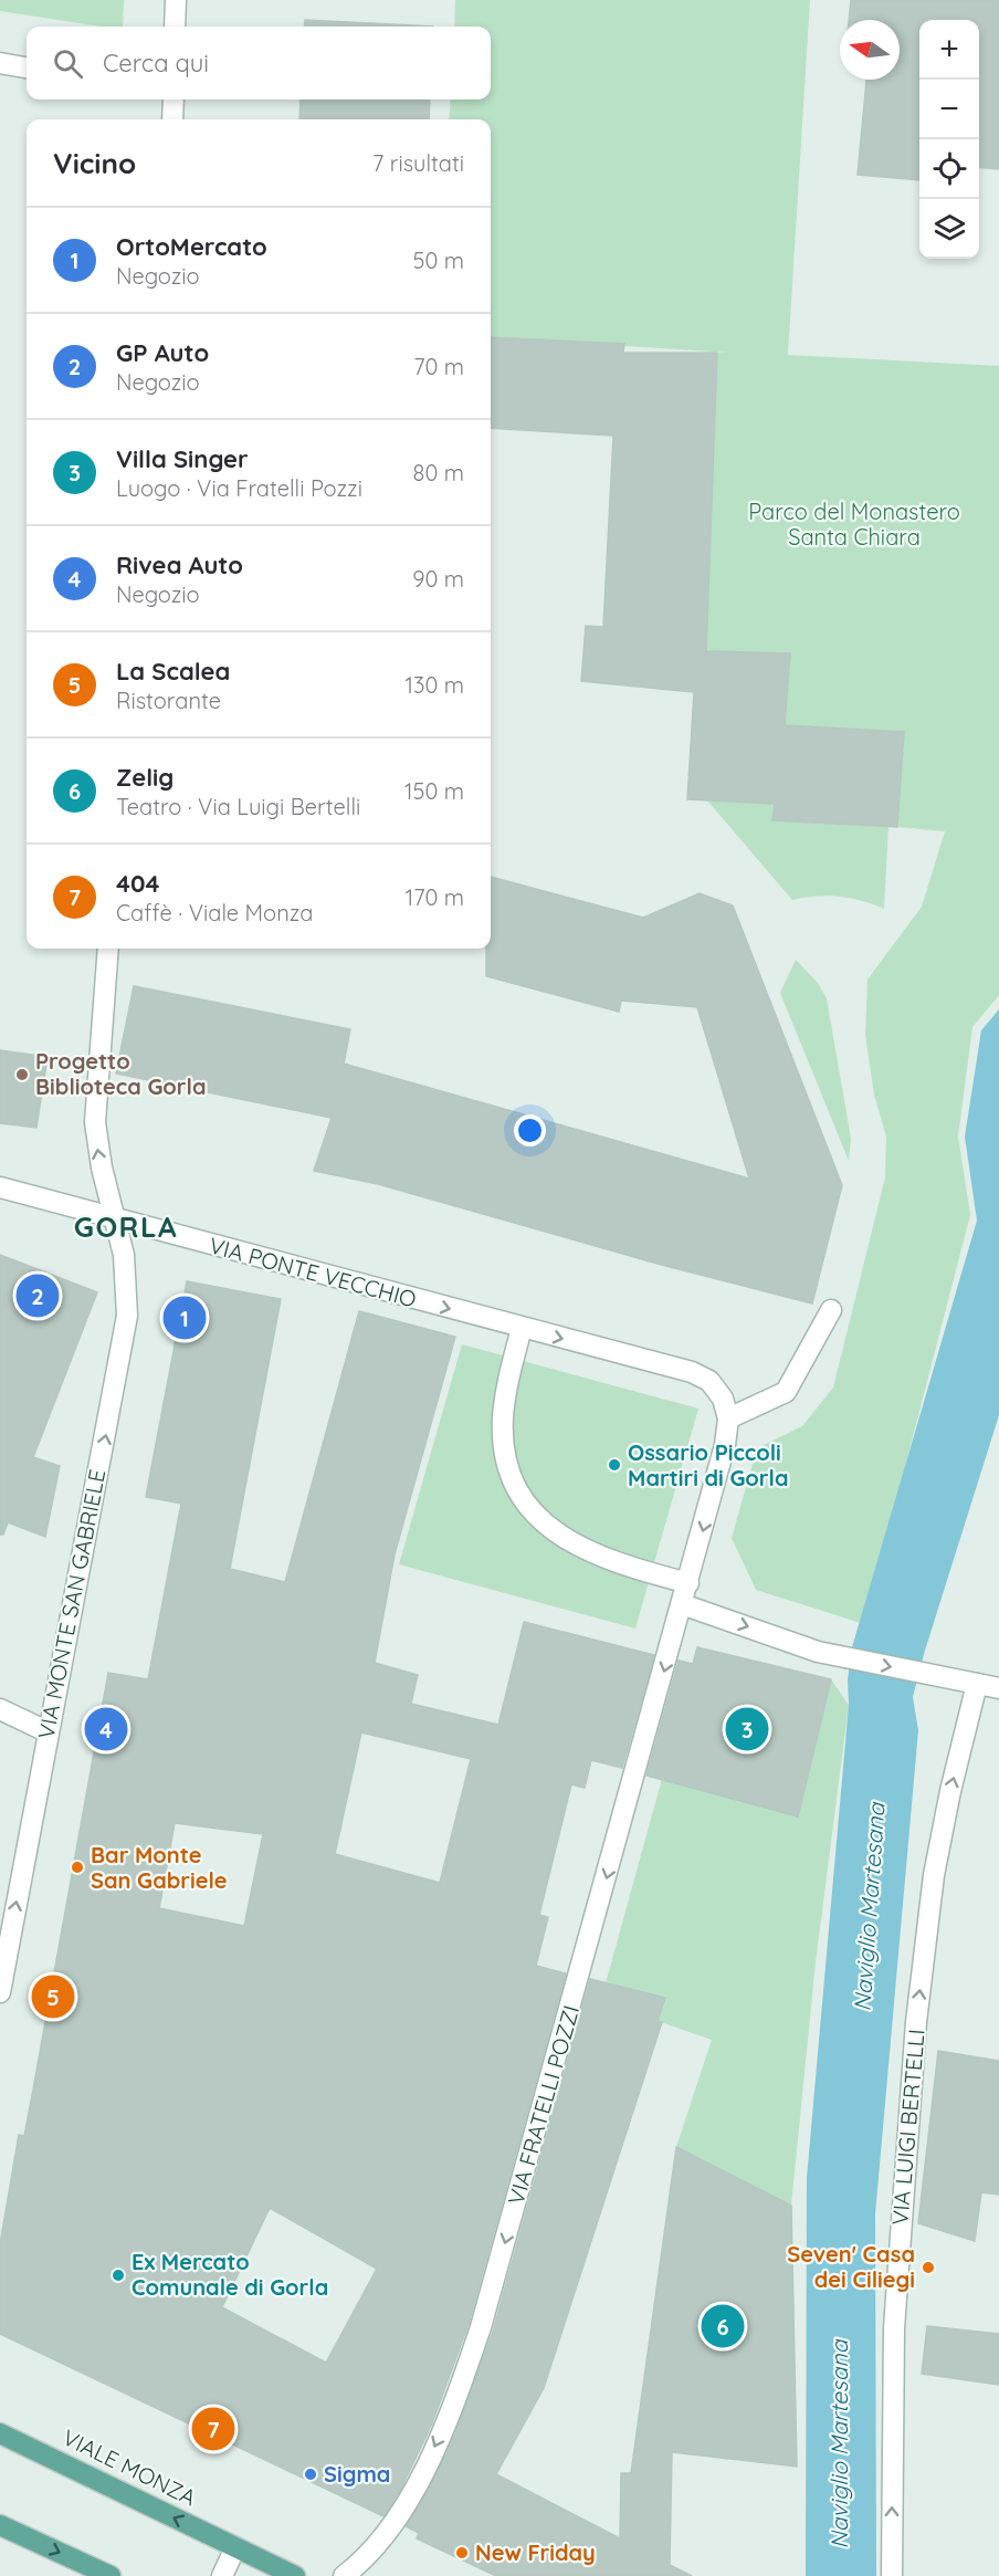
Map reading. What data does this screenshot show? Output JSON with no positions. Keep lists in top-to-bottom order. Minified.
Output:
{"streets":{"main road":["VIALE MONZA"],"street":["VIA PONTE VECCHIO","VIA MONTE SAN GABRIELE","VIA FRATELLI POZZI","VIA LUIGI BERTELLI"]},"crossings":[["VIA PONTE VECCHIO","VIA MONTE SAN GABRIELE"],["VIA PONTE VECCHIO","VIA FRATELLI POZZI"]],"one_way":["VIA PONTE VECCHIO","VIA MONTE SAN GABRIELE","VIA FRATELLI POZZI","VIA LUIGI BERTELLI"],"districts":["GORLA"],"water":["Naviglio Martesana"],"parks":["Parco del Monastero Santa Chiara"],"places":["Progetto Biblioteca Gorla","Ossario Piccoli Martiri di Gorla","Bar Monte San Gabriele","Seven' Casa dei Ciliegi","Ex Mercato Comunale di Gorla","Sigma","New Friday"],"north":"left","page":{"map_buttons":["+","−"],"search":"Cerca qui","heading":["Vicino","7 risultati"],"list":[{"mark":"1","name":"OrtoMercato","note":"Negozio","value":"50 m"},{"mark":"2","name":"GP Auto","note":"Negozio","value":"70 m"},{"mark":"3","name":"Villa Singer","note":"Luogo · Via Fratelli Pozzi","value":"80 m"},{"mark":"4","name":"Rivea Auto","note":"Negozio","value":"90 m"},{"mark":"5","name":"La Scalea","note":"Ristorante","value":"130 m"},{"mark":"6","name":"Zelig","note":"Teatro · Via Luigi Bertelli","value":"150 m"},{"mark":"7","name":"404","note":"Caffè · Viale Monza","value":"170 m"}],"pins":["2","1","3","4","5","6","7"]}}
